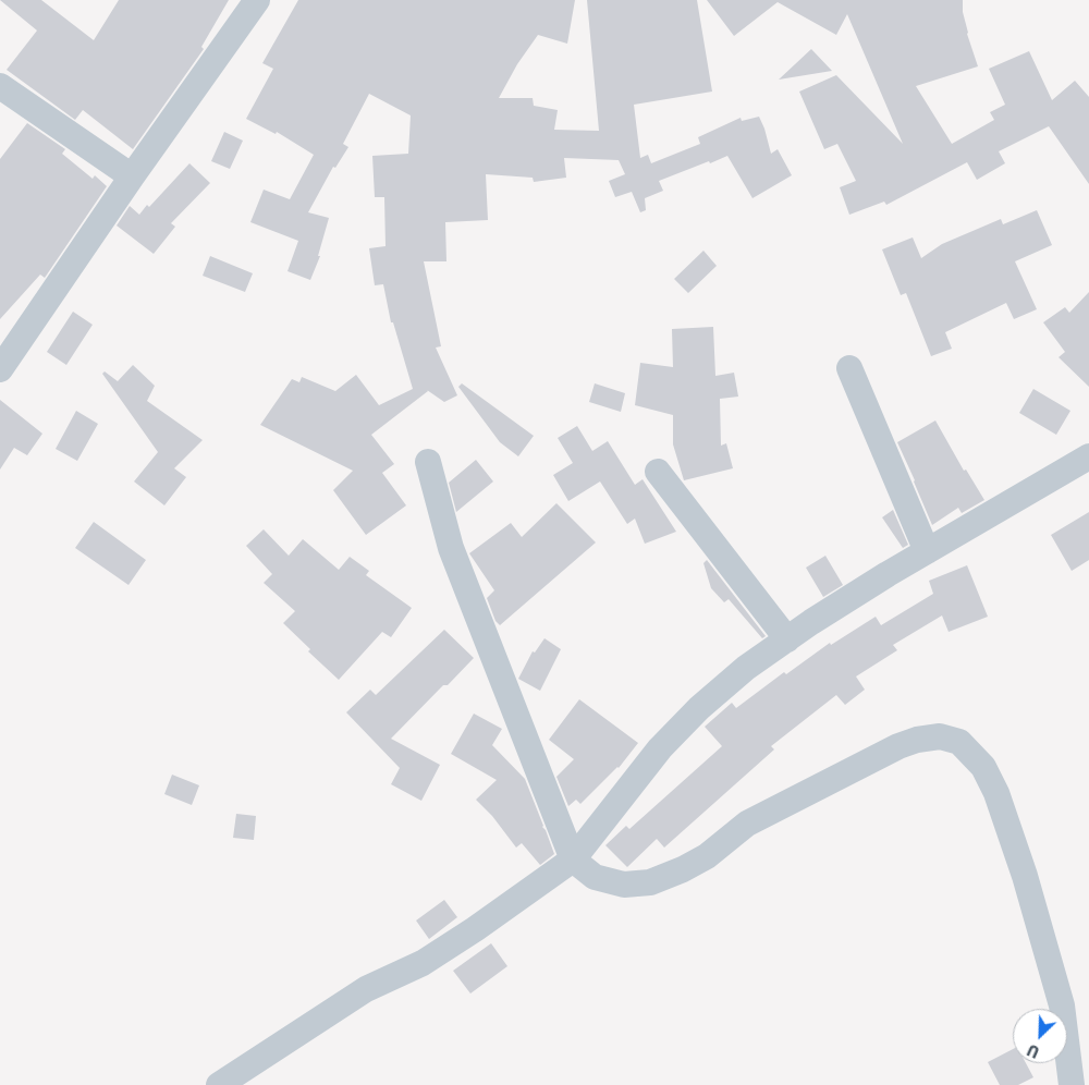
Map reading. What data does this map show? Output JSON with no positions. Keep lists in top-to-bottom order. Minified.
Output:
{"north":"bottom left"}
